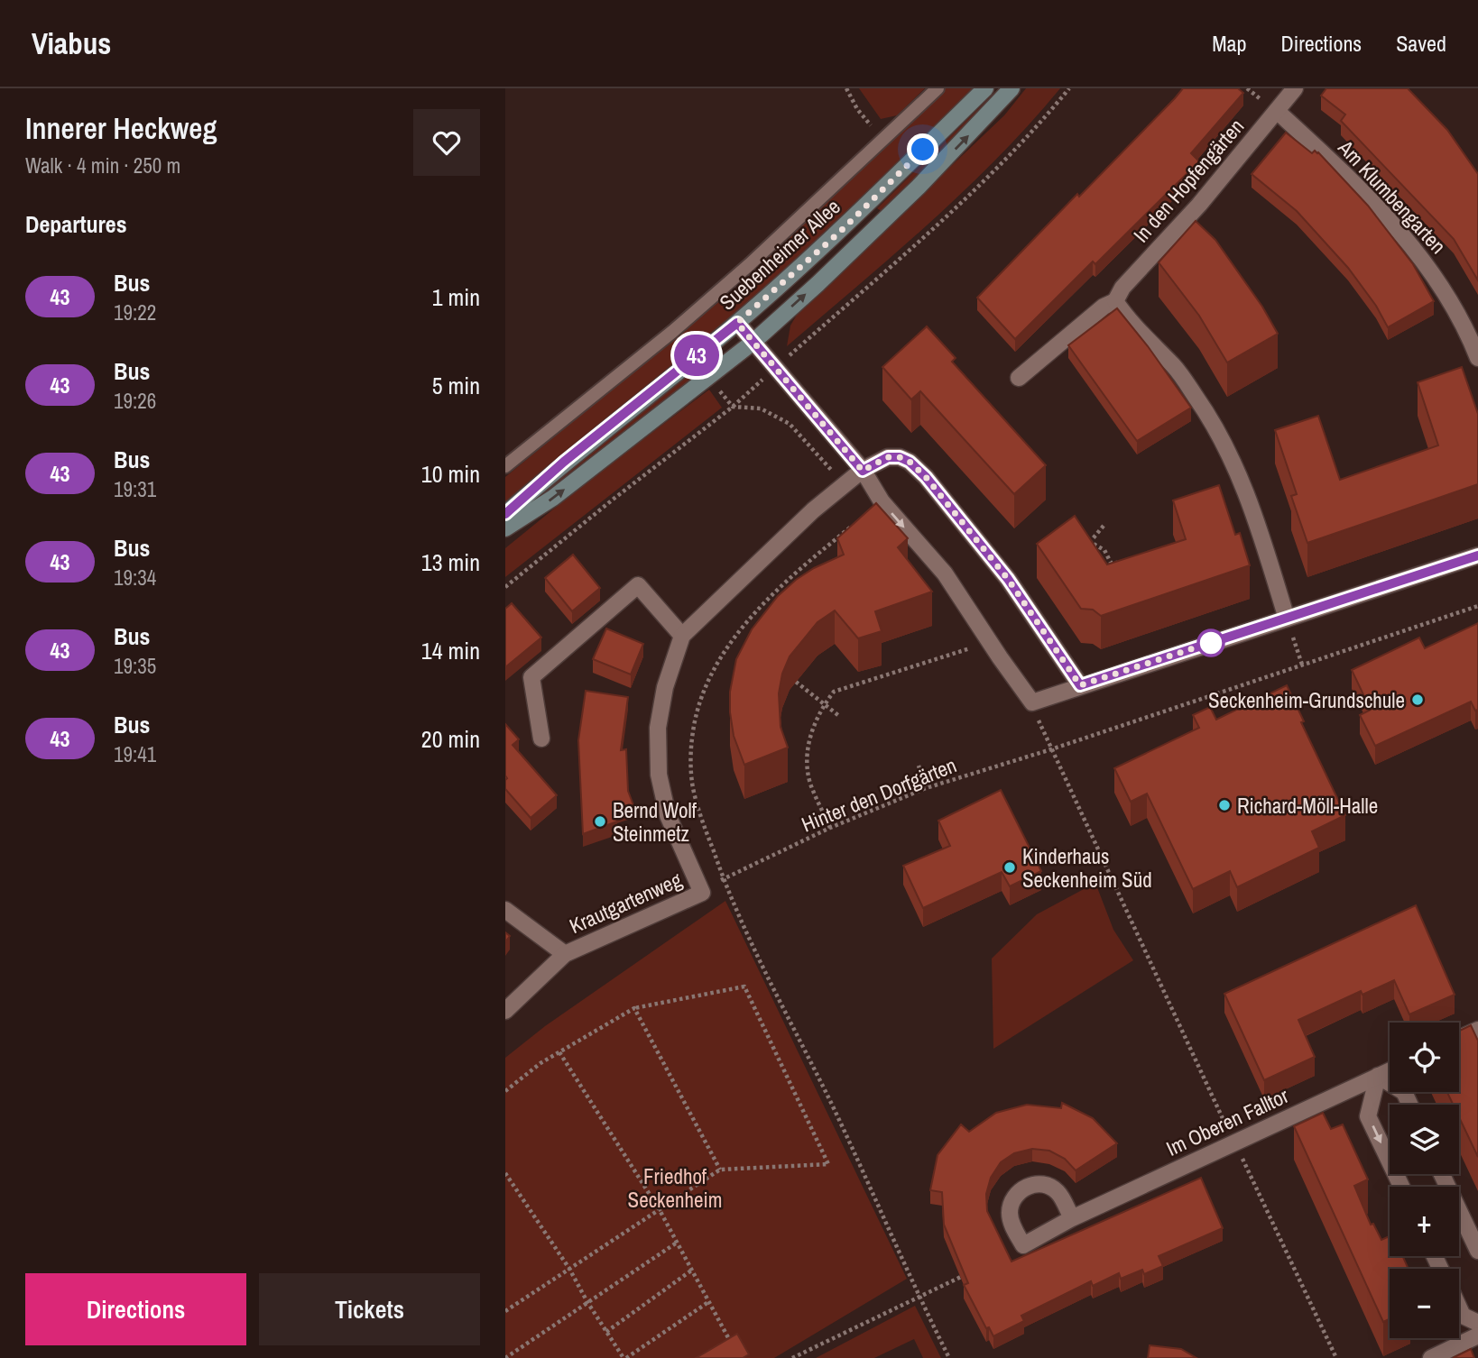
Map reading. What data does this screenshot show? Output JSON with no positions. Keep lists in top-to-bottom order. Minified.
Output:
{"streets":{"main road":["Suebenheimer Allee"],"street":["In den Hopfengärten","Am Klumbengarten","Krautgartenweg","Im Oberen Falltor"],"path":["Hinter den Dorfgärten"]},"crossings":[["In den Hopfengärten","Am Klumbengarten"]],"parks":["Friedhof Seckenheim"],"places":["Seckenheim-Grundschule","Richard-Möll-Halle","Bernd Wolf Steinmetz","Kinderhaus Seckenheim Süd"],"lines":["bus line 43"],"page":{"header":"Viabus","nav":["Map","Directions","Saved"],"heading":[["Innerer Heckweg","Walk · 4 min · 250 m"],"Departures"],"on_map":"43","list":[{"mark":"43","name":"Bus","note":"19:22","value":"1 min"},{"mark":"43","name":"Bus","note":"19:26","value":"5 min"},{"mark":"43","name":"Bus","note":"19:31","value":"10 min"},{"mark":"43","name":"Bus","note":"19:34","value":"13 min"},{"mark":"43","name":"Bus","note":"19:35","value":"14 min"},{"mark":"43","name":"Bus","note":"19:41","value":"20 min"}],"map_buttons":["+","−"],"buttons":["Directions","Tickets"]}}
